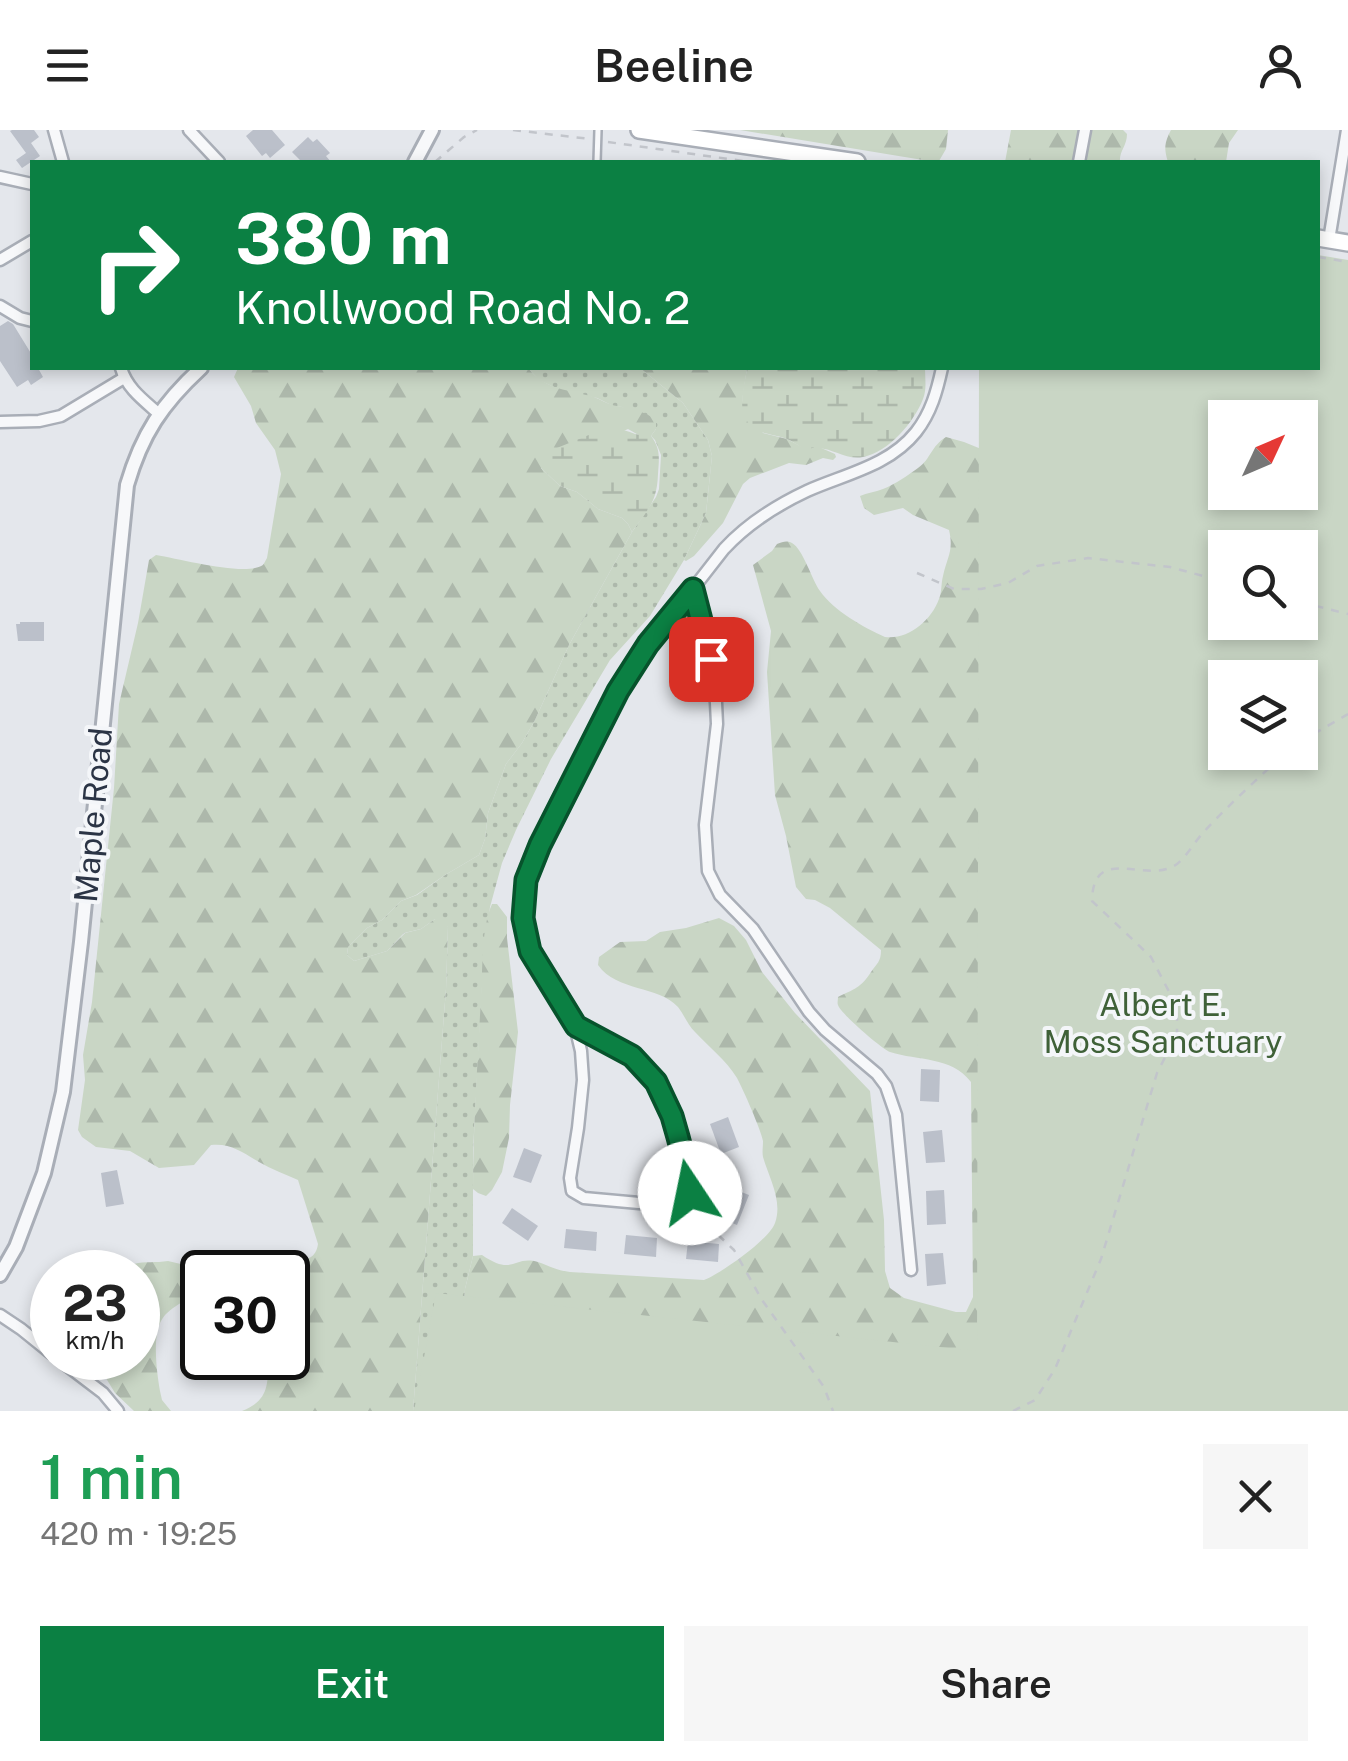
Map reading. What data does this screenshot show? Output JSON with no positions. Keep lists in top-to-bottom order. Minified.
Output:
{"streets":{"street":["Maple Road"]},"parks":["Albert E. Moss Sanctuary"],"north":"top right","page":{"header":"Beeline","turn":["380 m","Knollwood Road No. 2"],"speed":"23 km/h","limit":"30","heading":["1 min","420 m · 19:25"],"buttons":["Exit","Share"]}}
